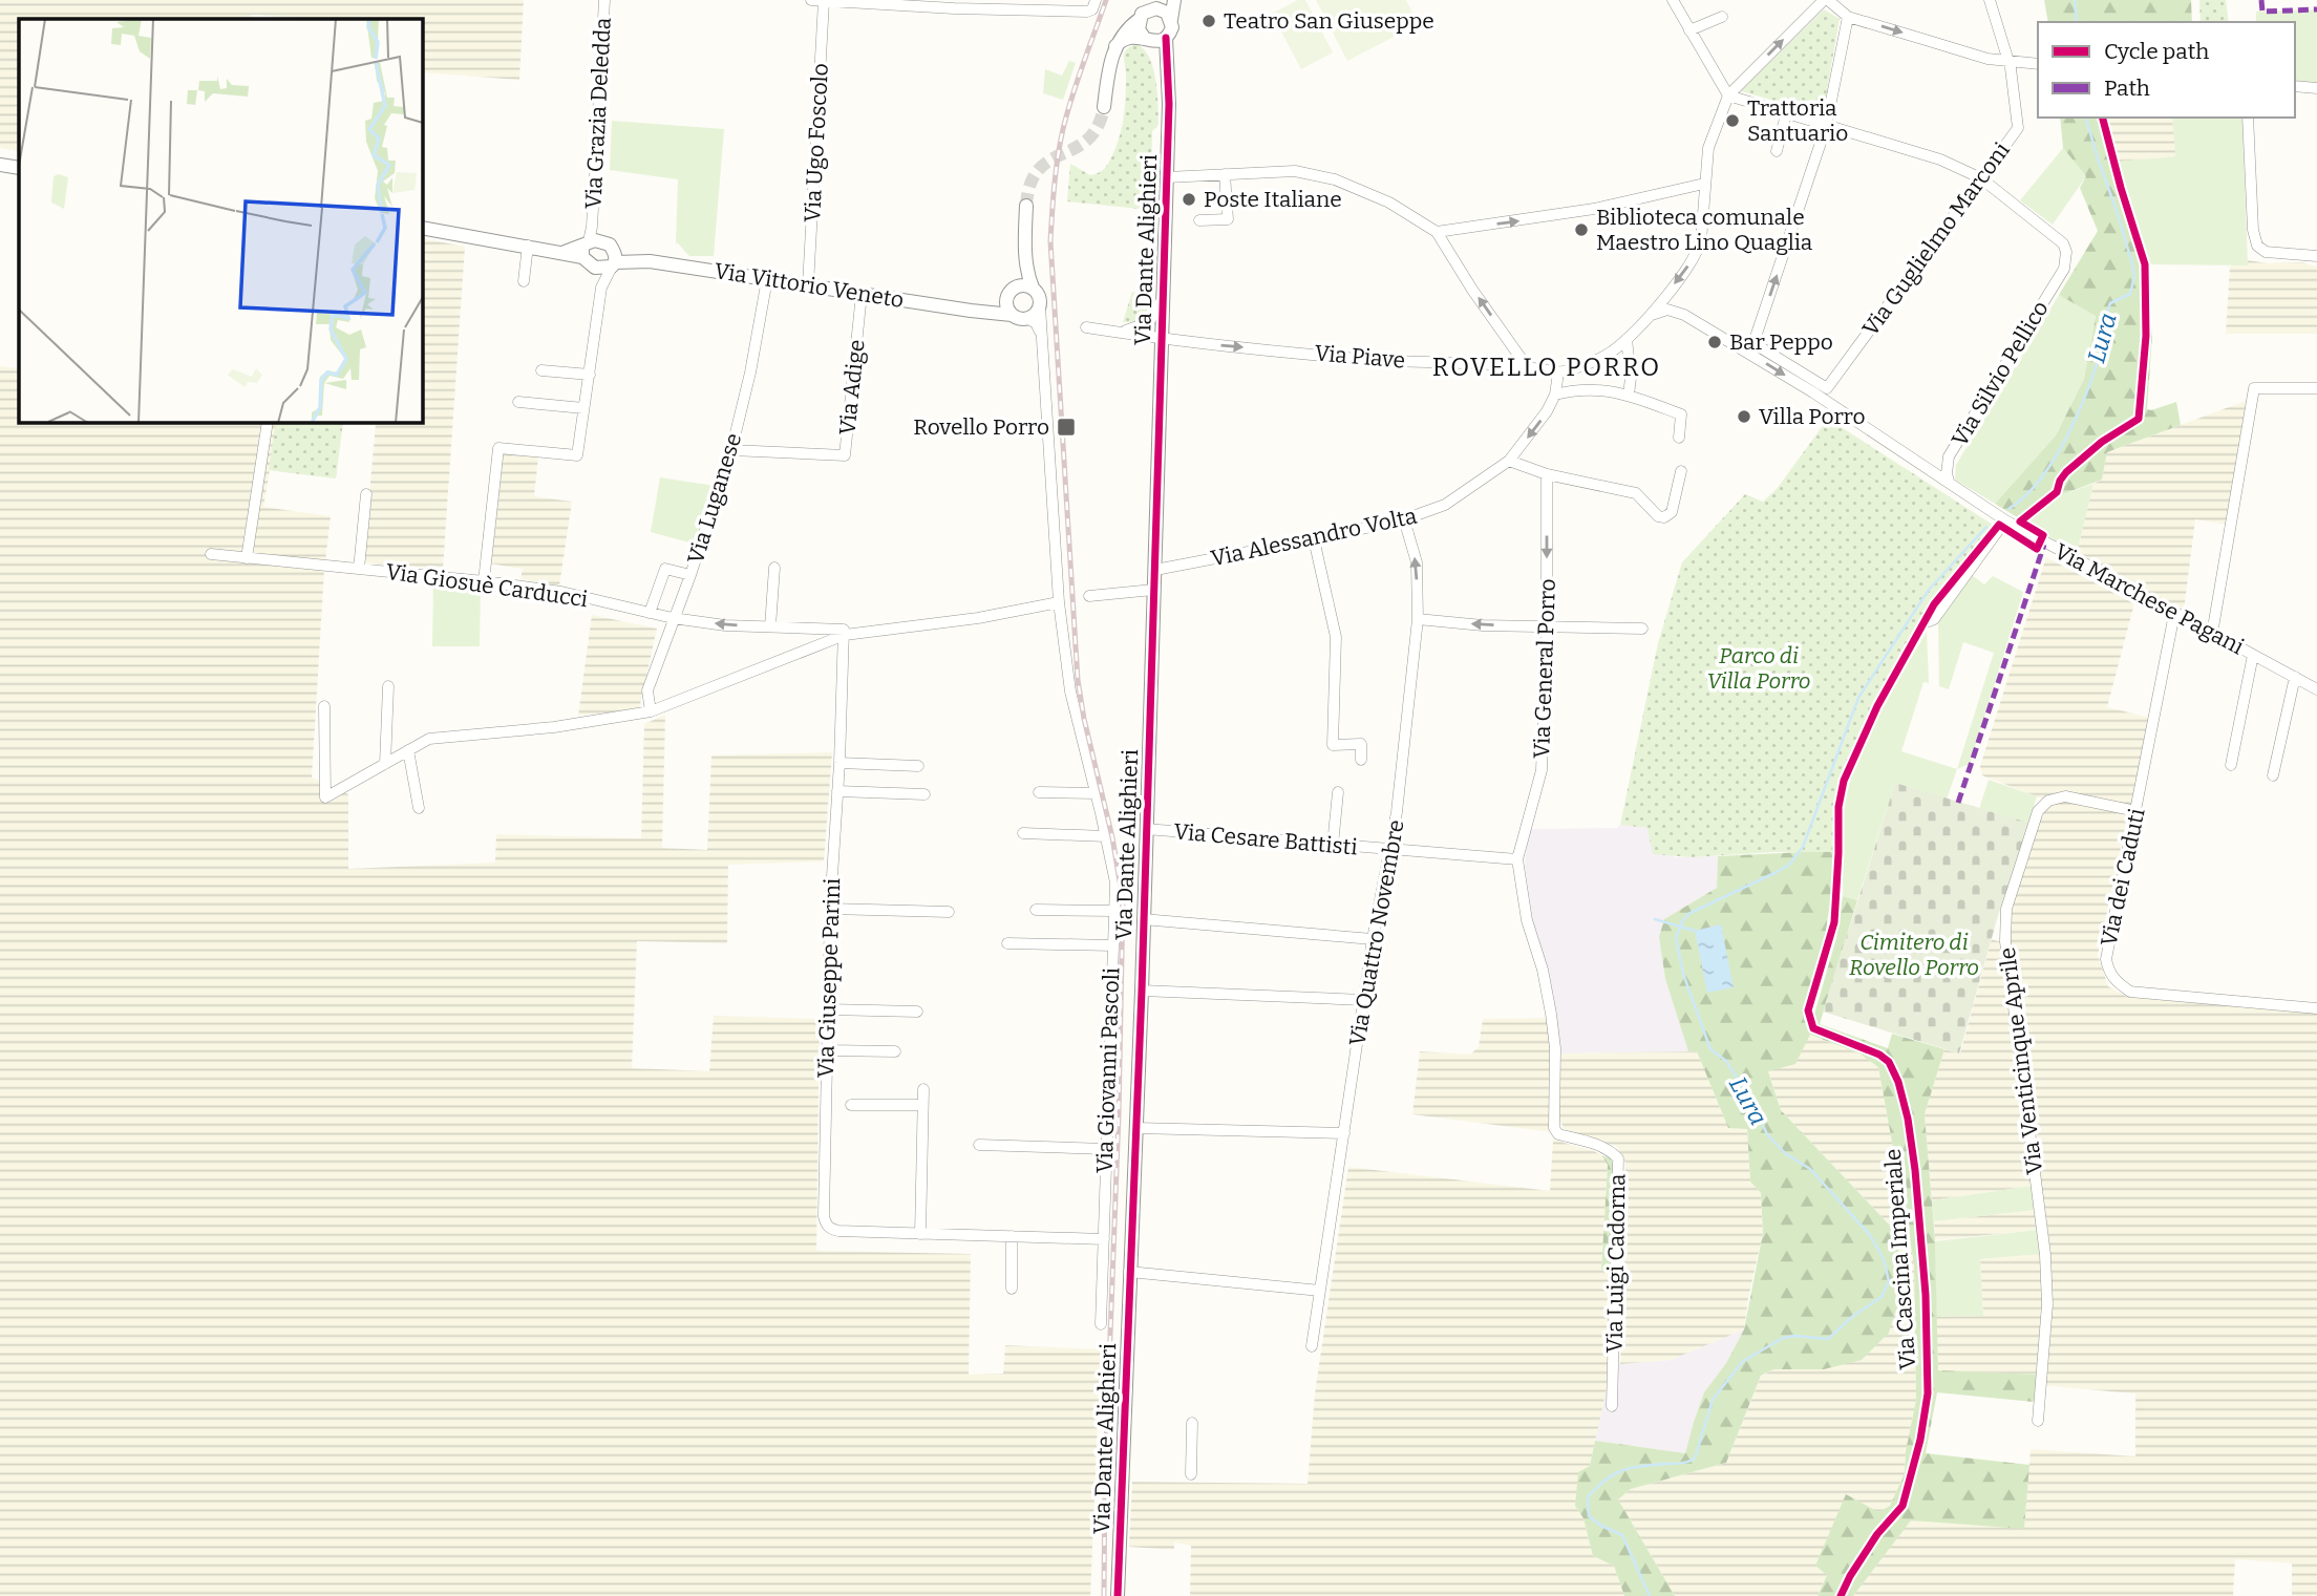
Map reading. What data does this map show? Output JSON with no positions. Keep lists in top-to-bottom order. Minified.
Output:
{"streets":{"street":["Via Grazia Deledda","Via Ugo Foscolo","Via Guglielmo Marconi","Via Dante Alighieri","Via Vittorio Veneto","Via Piave","Via Silvio Pellico","Via Adige","Via Luganese","Via Alessandro Volta","Via Giosuè Carducci","Via Marchese Pagani","Via General Porro","Via Cesare Battisti","Via dei Caduti","Via Quattro Novembre","Via Giuseppe Parini","Via Venticinque Aprile","Via Giovanni Pascoli","Via Luigi Cadorna"],"cycle path":["Via Cascina Imperiale"]},"crossings":[["Via Ugo Foscolo","Via Vittorio Veneto"],["Via Guglielmo Marconi","Via Silvio Pellico"],["Via Guglielmo Marconi","Via Marchese Pagani"],["Via Dante Alighieri","Via Piave"],["Via Dante Alighieri","Via Alessandro Volta"],["Via Dante Alighieri","Via Cesare Battisti"],["Via Vittorio Veneto","Via Adige"],["Via Vittorio Veneto","Via Luganese"],["Via Vittorio Veneto","Via Giovanni Pascoli"],["Via Silvio Pellico","Via Marchese Pagani"],["Via Adige","Via Luganese"],["Via Luganese","Via Giosuè Carducci"],["Via Alessandro Volta","Via Quattro Novembre"],["Via Giosuè Carducci","Via Giuseppe Parini"],["Via Marchese Pagani","Via dei Caduti"],["Via General Porro","Via Cesare Battisti"],["Via General Porro","Via Luigi Cadorna"],["Via Cesare Battisti","Via Quattro Novembre"],["Via Cesare Battisti","Via Luigi Cadorna"],["Via dei Caduti","Via Venticinque Aprile"],["Via Giuseppe Parini","Via Giovanni Pascoli"]],"one_way":["Via Piave","Via General Porro"],"districts":["ROVELLO PORRO"],"water":["Lura"],"parks":["Parco di Villa Porro","Cimitero di Rovello Porro"],"places":{"other":["Teatro San Giuseppe","Trattoria Santuario","Poste Italiane","Biblioteca comunale Maestro Lino Quaglia","Bar Peppo","Villa Porro"],"transit":["Rovello Porro"]},"legend":["Cycle path","Path"]}
